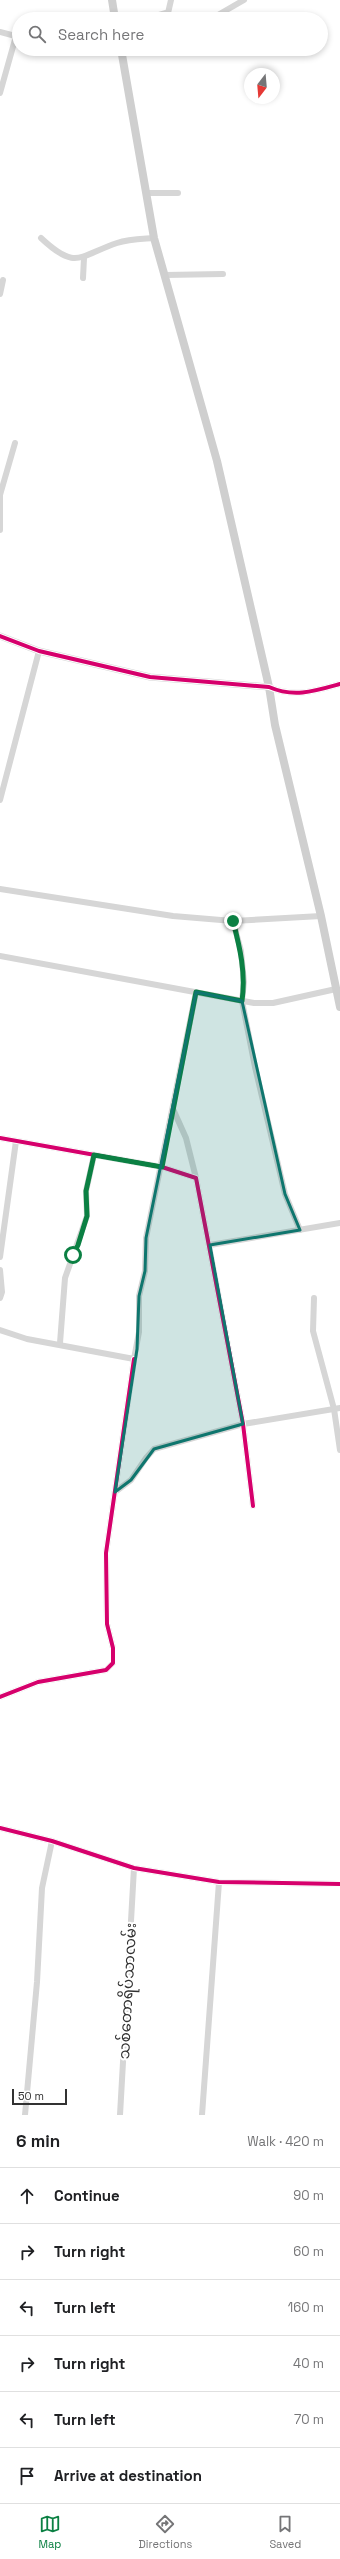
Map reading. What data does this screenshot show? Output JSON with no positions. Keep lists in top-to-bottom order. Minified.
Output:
{"streets":{"street":["သစ်တောရိပ်သာလမ်း"]},"scale_bar":"50 m","north":"bottom","page":{"search":"Search here","scale":"50 m","heading":["6 min","Walk · 420 m"],"list":[["Continue","90 m"],["Turn right","60 m"],["Turn left","160 m"],["Turn right","40 m"],["Turn left","70 m"],"Arrive at destination"],"nav":["Map","Directions","Saved"]}}
